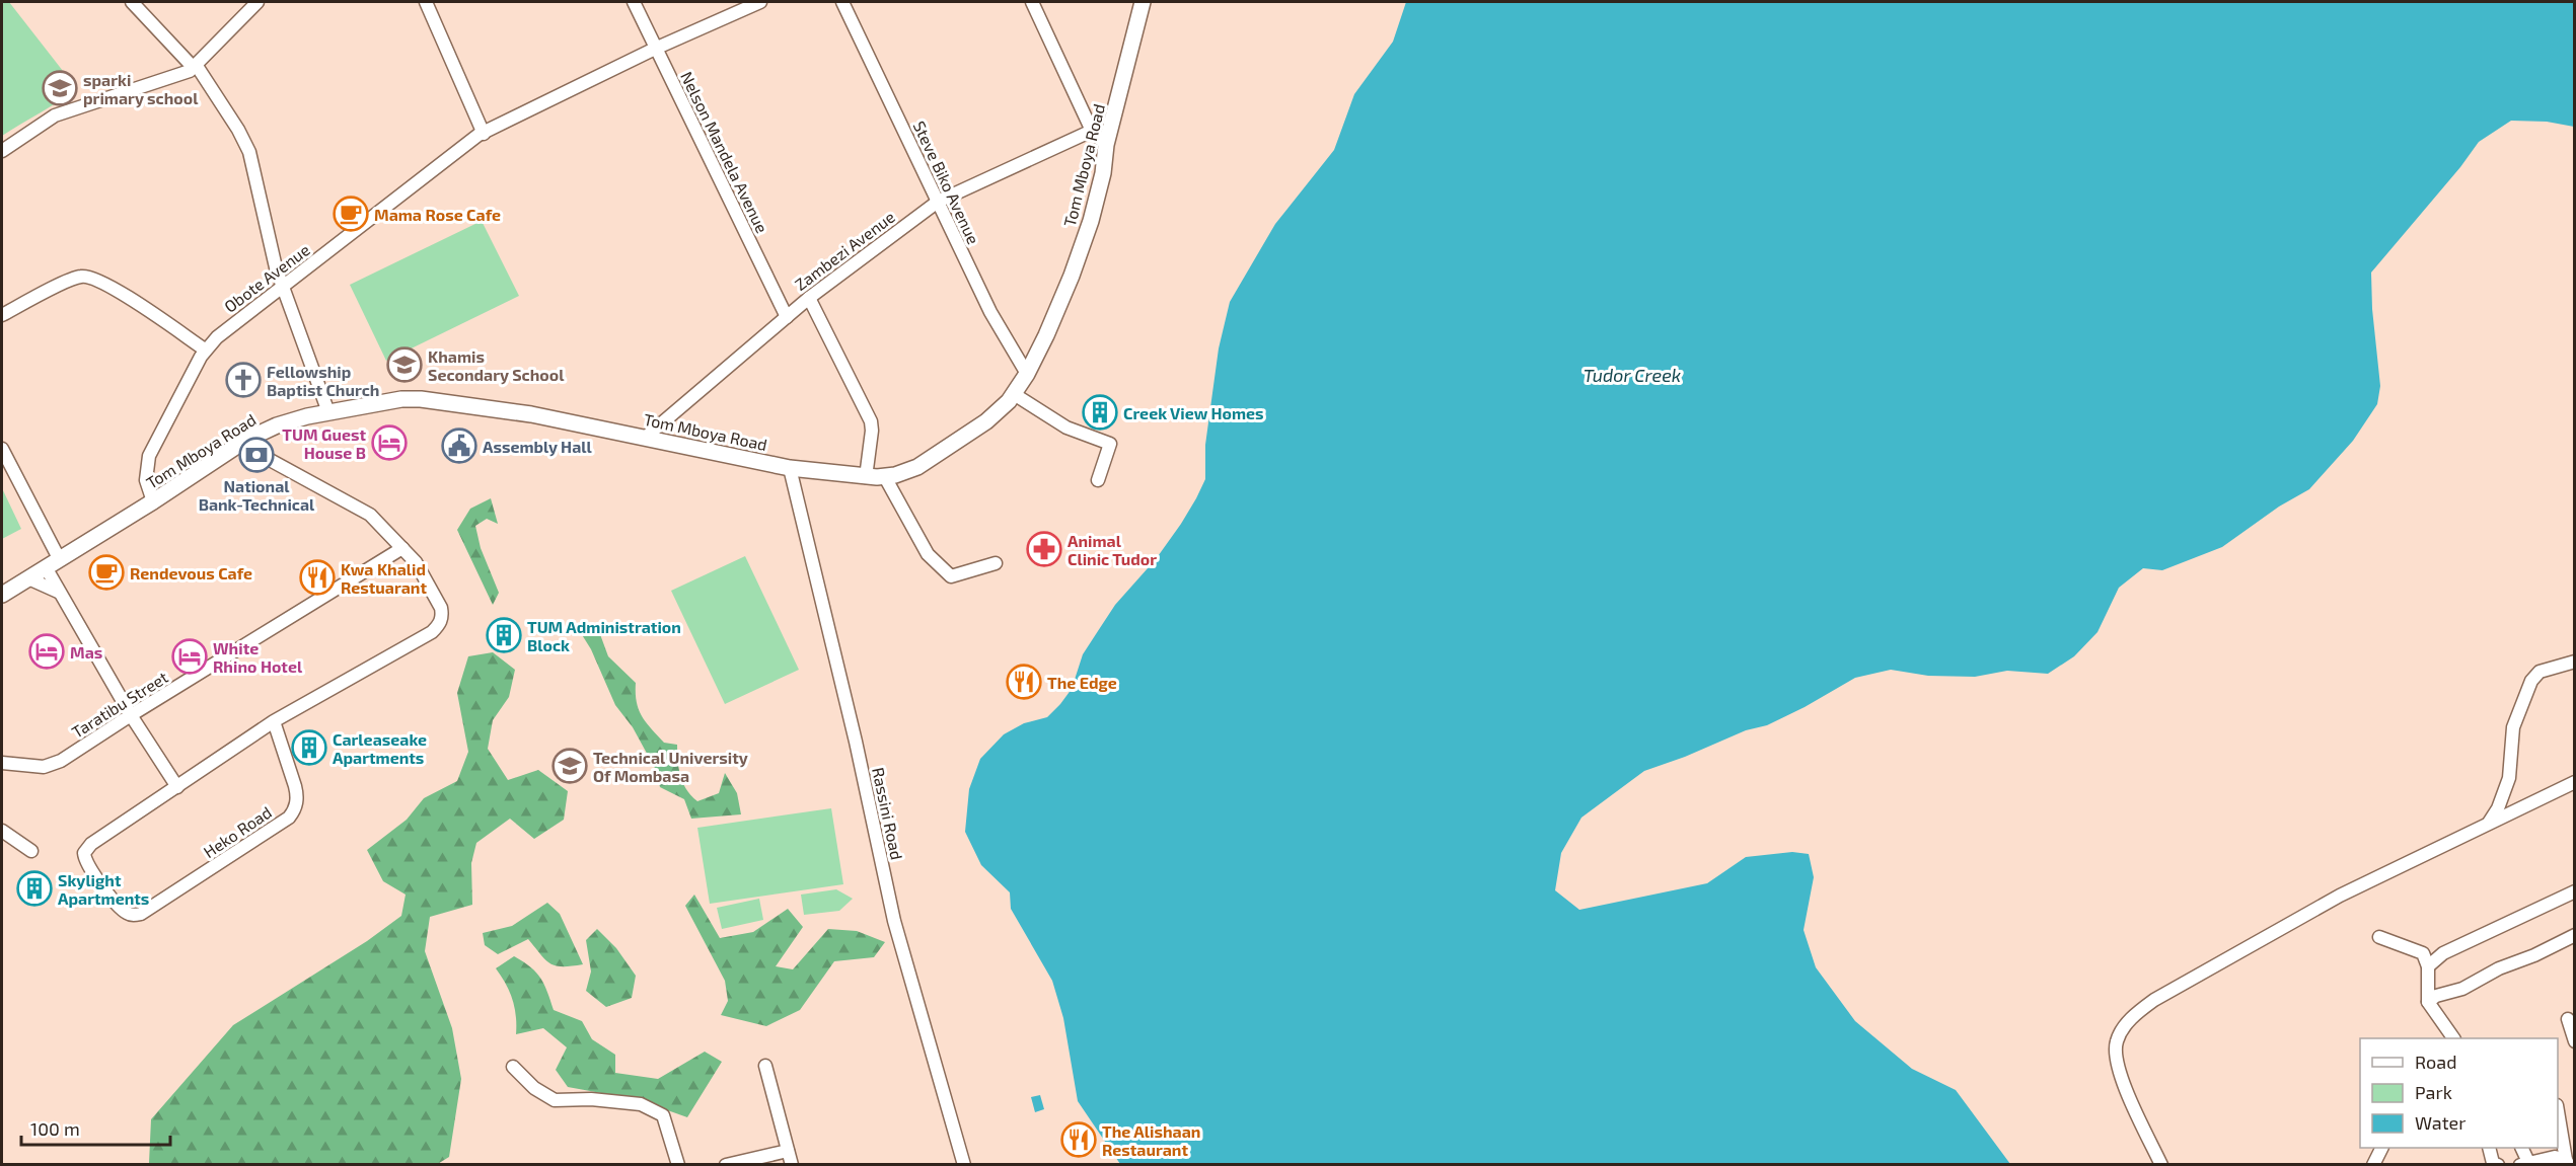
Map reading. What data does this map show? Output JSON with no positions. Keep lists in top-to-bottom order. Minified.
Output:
{"streets":{"main road":["Tom Mboya Road"],"street":["Nelson Mandela Avenue","Steve Biko Avenue","Zambezi Avenue","Obote Avenue","Taratibu Street","Rassini Road","Heko Road"]},"crossings":[["Nelson Mandela Avenue","Zambezi Avenue"],["Nelson Mandela Avenue","Obote Avenue"],["Tom Mboya Road","Steve Biko Avenue"],["Tom Mboya Road","Zambezi Avenue"],["Tom Mboya Road","Obote Avenue"],["Tom Mboya Road","Rassini Road"],["Steve Biko Avenue","Zambezi Avenue"]],"water":["Tudor Creek"],"places":{"school or university":["sparki primary school","Khamis Secondary School","Technical University Of Mombasa"],"cafe":["Mama Rose Cafe","Rendevous Cafe"],"church":["Fellowship Baptist Church"],"building":["Creek View Homes","TUM Administration Block","Carleaseake Apartments","Skylight Apartments"],"hotel":["TUM Guest House B","Mas","White Rhino Hotel"],"public building":["Assembly Hall"],"bank":["National Bank-Technical"],"pharmacy":["Animal Clinic Tudor"],"restaurant":["Kwa Khalid Restuarant","The Edge","The Alishaan Restaurant"]},"legend":["Road","Park","Water"],"scale_bar":"100 m"}
